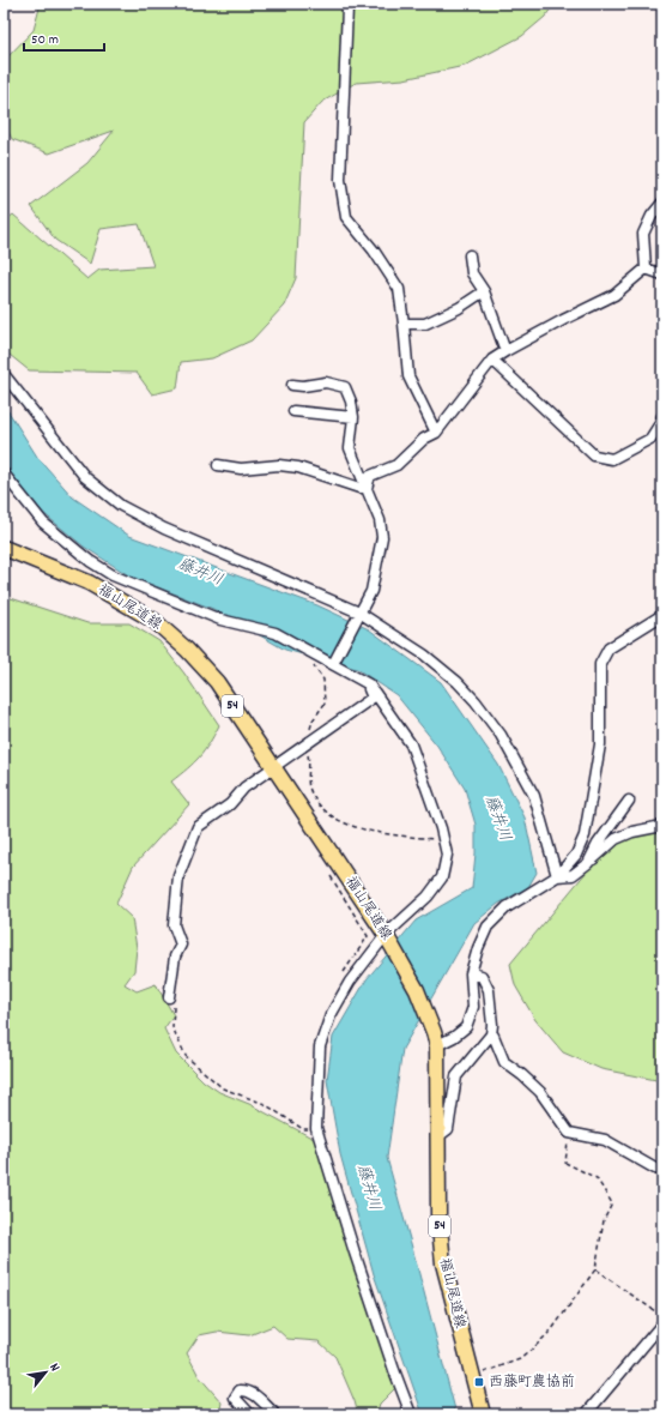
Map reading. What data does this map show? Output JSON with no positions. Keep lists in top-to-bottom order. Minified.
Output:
{"streets":{"main road":["福山尾道線","54"]},"water":["藤井川"],"places":{"transit":["西藤町農協前"]},"scale_bar":"50 m","north":"top right"}
